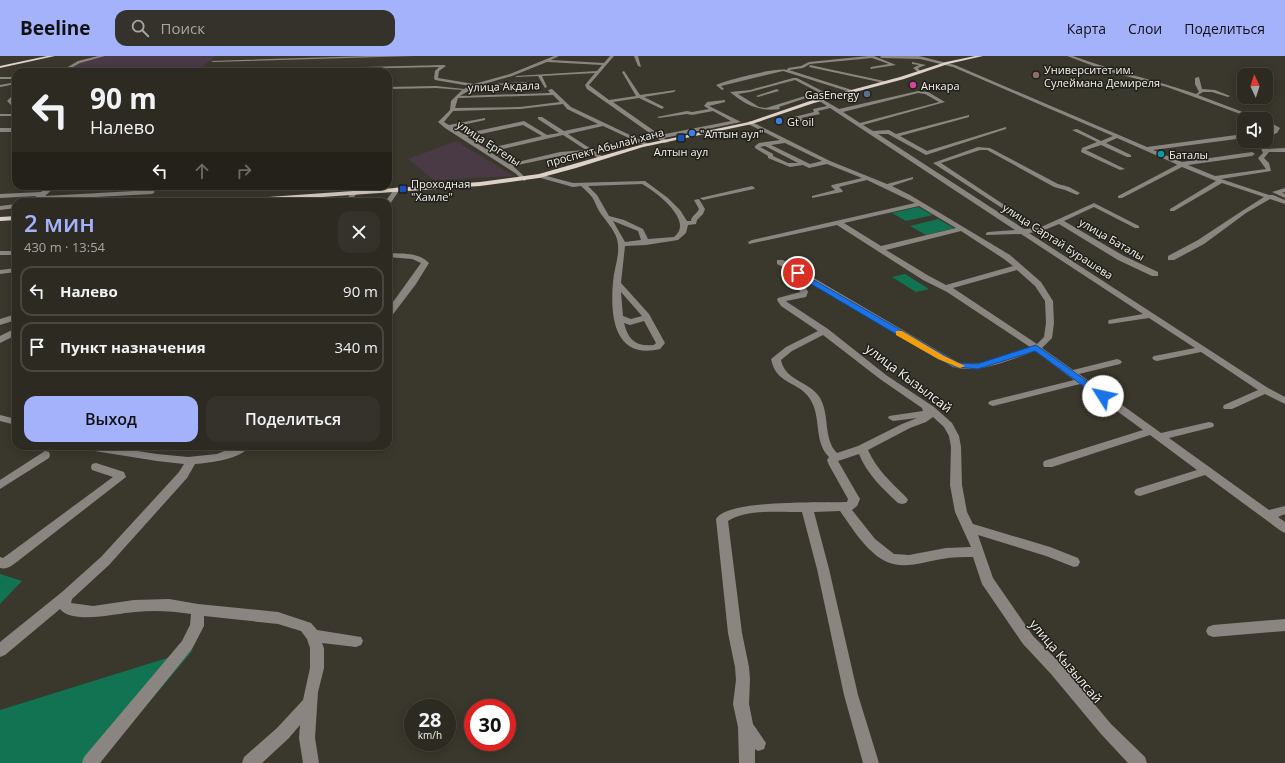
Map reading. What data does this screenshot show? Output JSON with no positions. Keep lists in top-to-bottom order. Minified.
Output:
{"streets":{"main road":["проспект Абылай хана"],"street":["улица Акдала","улица Ергелы","улица Баталы","улица Сартай Бурашева","улица Кызылсай"]},"crossings":[["улица Акдала","улица Ергелы"],["улица Ергелы","проспект Абылай хана"],["проспект Абылай хана","улица Сартай Бурашева"]],"places":{"other":["Университет им. Сулеймана Демиреля","Анкара","GasEnergy","Gt oil","\"Алтын аул\"","Баталы"],"transit":["Алтын аул","Проходная \"Хамле\""]},"north":"top","page":{"header":"Beeline","search":"Поиск","nav":["Карта","Слои","Поделиться"],"turn":["90 m","Налево"],"heading":["2 мин","430 m · 13:54"],"list":[{"name":"Налево","value":"90 m"},{"name":"Пункт назначения","value":"340 m"}],"buttons":["Выход","Поделиться"],"speed":"28 km/h","limit":"30"}}
